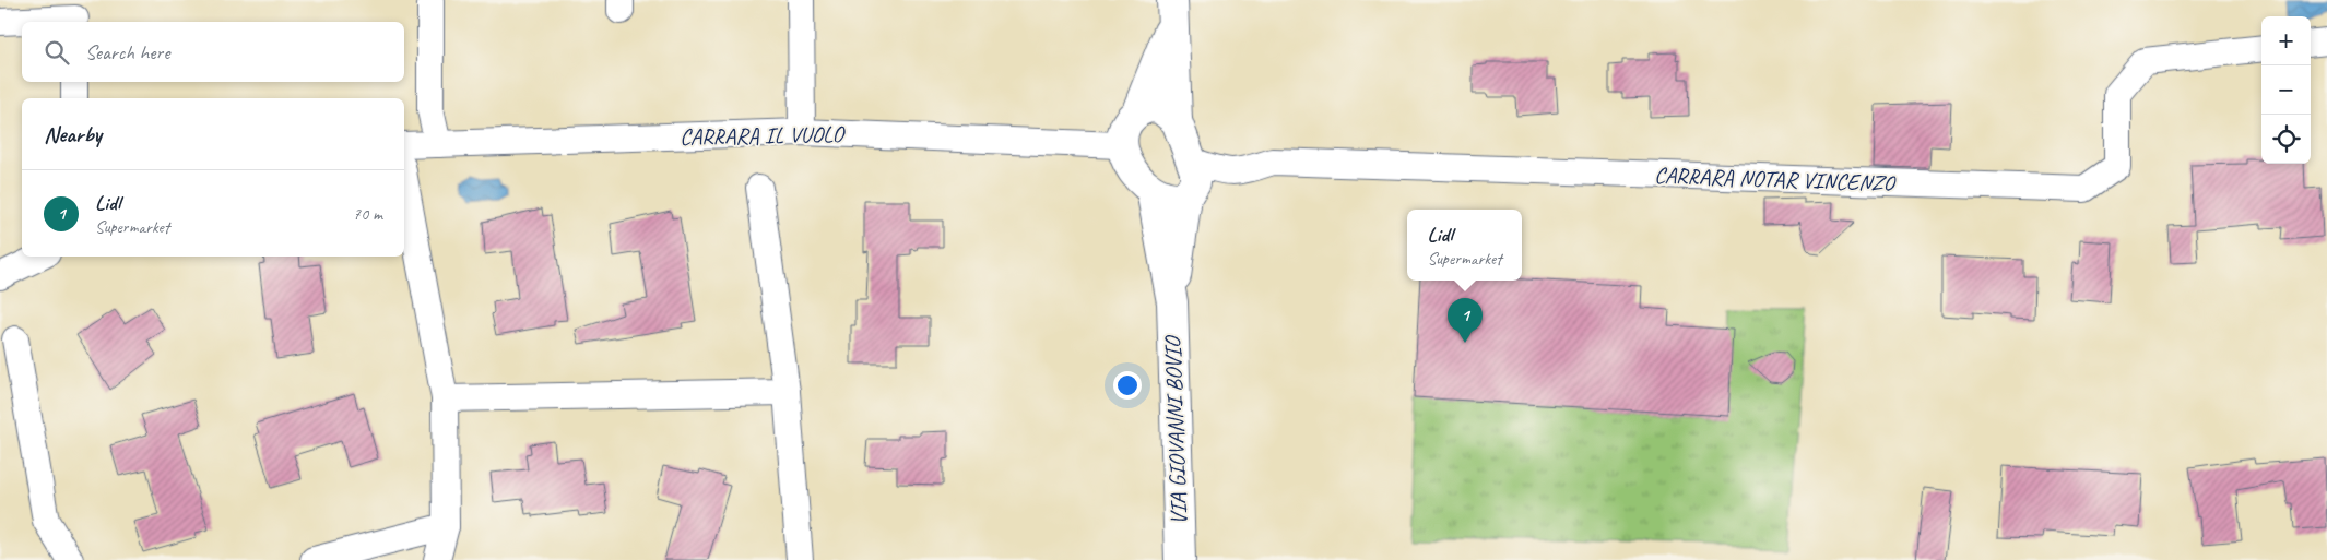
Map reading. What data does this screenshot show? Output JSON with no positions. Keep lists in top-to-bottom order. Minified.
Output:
{"streets":{"main road":["VIA GIOVANNI BOVIO"],"street":["CARRARA IL VUOLO","CARRARA NOTAR VINCENZO"]},"crossings":[["CARRARA IL VUOLO","CARRARA NOTAR VINCENZO"]],"page":{"map_buttons":["+","−"],"search":"Search here","heading":"Nearby","list":[{"mark":"1","name":"Lidl","note":"Supermarket","value":"70 m"}],"popup":["Lidl","Supermarket"],"pins":"1"}}
